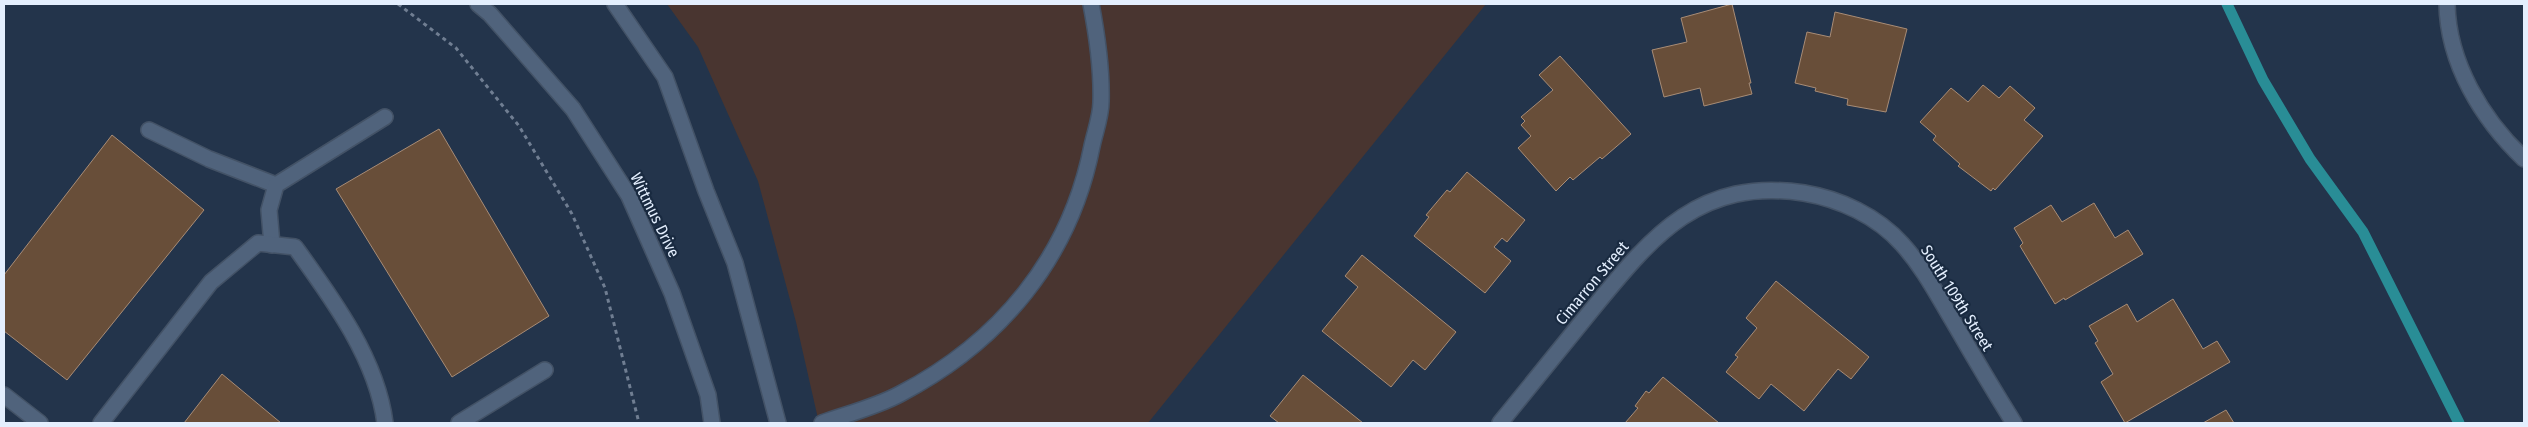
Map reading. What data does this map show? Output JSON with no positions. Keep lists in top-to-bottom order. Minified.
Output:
{"streets":{"street":["Wittmus Drive","Cimarron Street","South 109th Street"]},"crossings":[["Cimarron Street","South 109th Street"]]}
